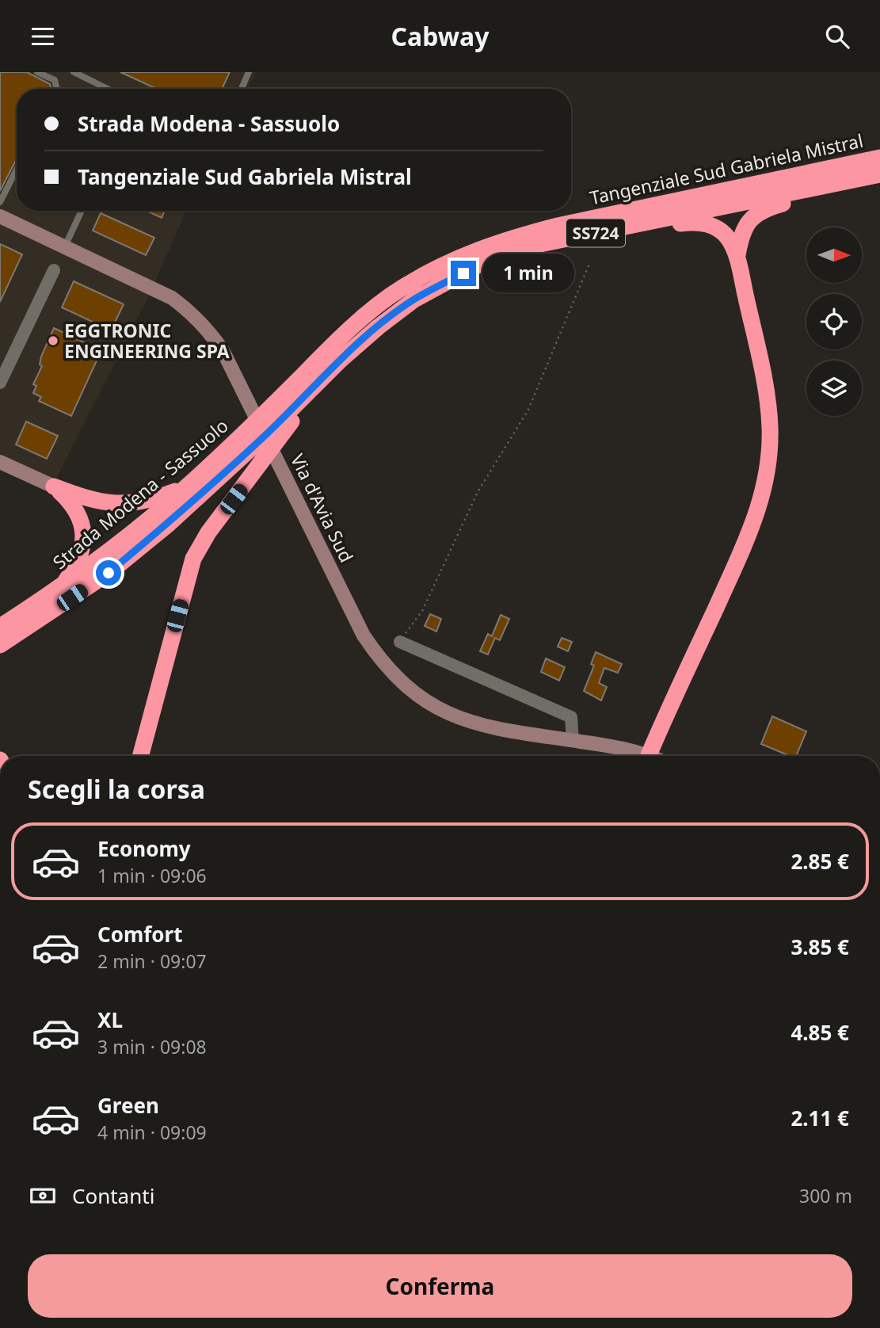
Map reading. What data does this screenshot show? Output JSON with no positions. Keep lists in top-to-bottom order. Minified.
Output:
{"streets":{"highway":["Tangenziale Sud Gabriela Mistral","SS724","Strada Modena - Sassuolo"],"street":["Via d'Avia Sud"]},"crossings":[["Tangenziale Sud Gabriela Mistral","Strada Modena - Sassuolo"]],"places":["EGGTRONIC ENGINEERING SPA"],"north":"right","page":{"header":"Cabway","banner":["Strada Modena - Sassuolo","Tangenziale Sud Gabriela Mistral"],"bubble":"1 min","heading":"Scegli la corsa","list":[{"name":"Economy","note":"1 min · 09:06","value":"2.85 €"},{"name":"Comfort","note":"2 min · 09:07","value":"3.85 €"},{"name":"XL","note":"3 min · 09:08","value":"4.85 €"},{"name":"Green","note":"4 min · 09:09","value":"2.11 €"}],"pay":["Contanti","300 m"],"buttons":"Conferma"}}
